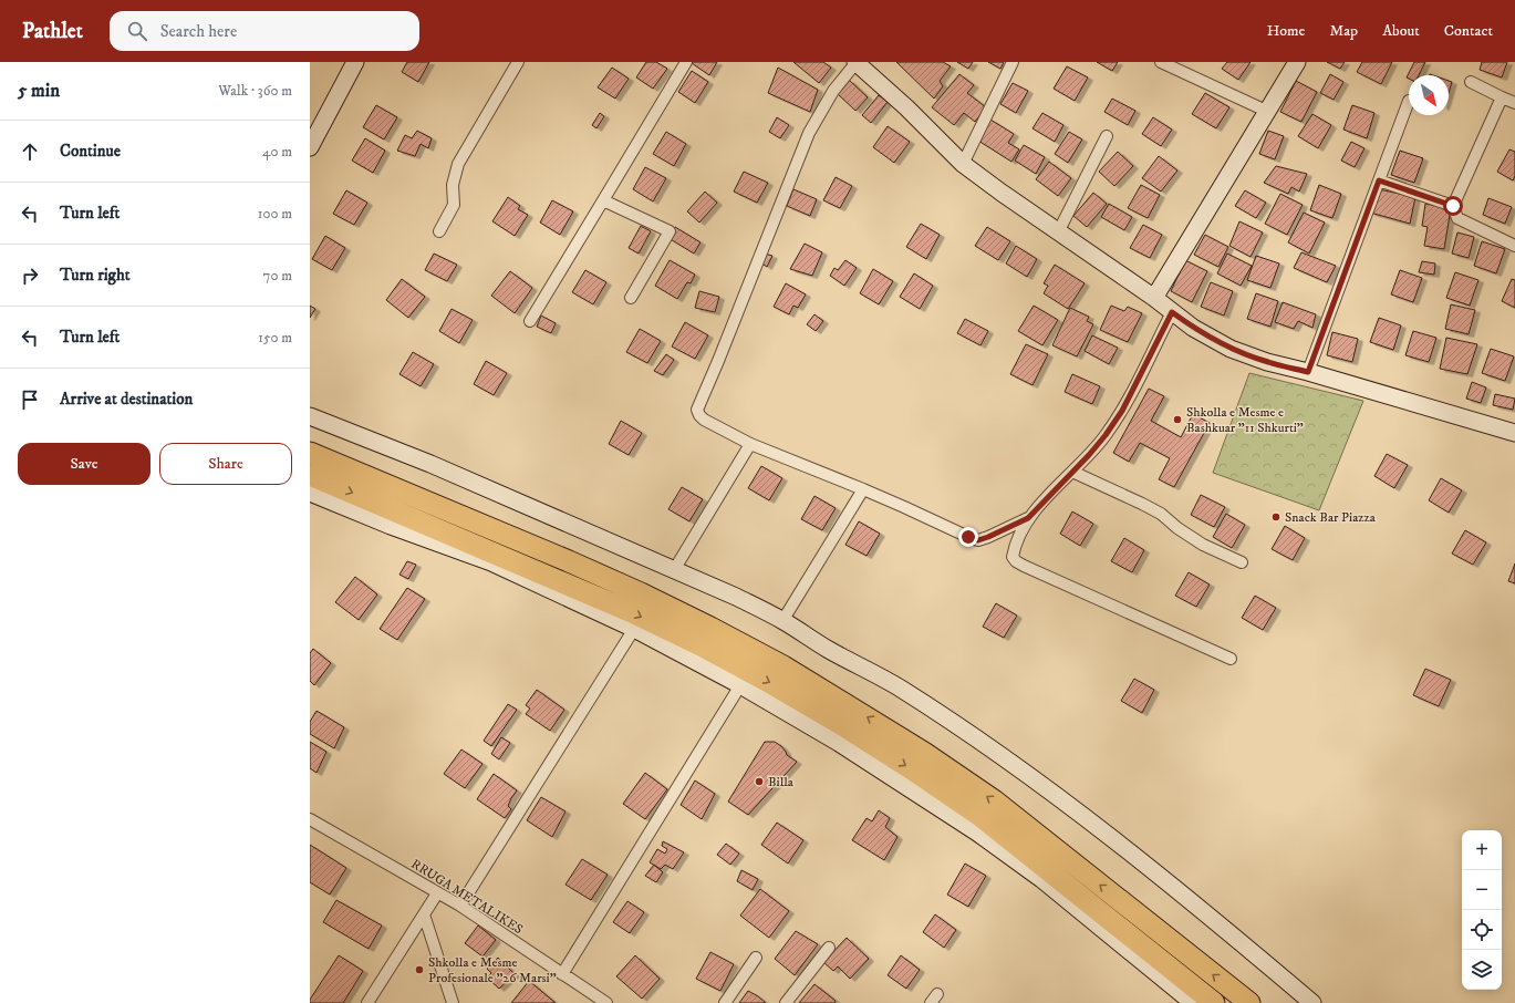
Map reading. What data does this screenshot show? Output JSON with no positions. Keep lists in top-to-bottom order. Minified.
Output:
{"streets":{"street":["RRUGA METALIKES"]},"places":["Shkolla e Mesme e Bashkuar \"11 Shkurti\"","Snack Bar Piazza","Billa","Shkolla e Mesme Profesionale \"26 Marsi\""],"north":"bottom right","page":{"header":"Pathlet","search":"Search here","nav":["Home","Map","About","Contact"],"heading":["5 min","Walk · 360 m"],"list":[["Continue","40 m"],["Turn left","100 m"],["Turn right","70 m"],["Turn left","150 m"],"Arrive at destination"],"buttons":["Save","Share"],"map_buttons":["+","−"]}}
